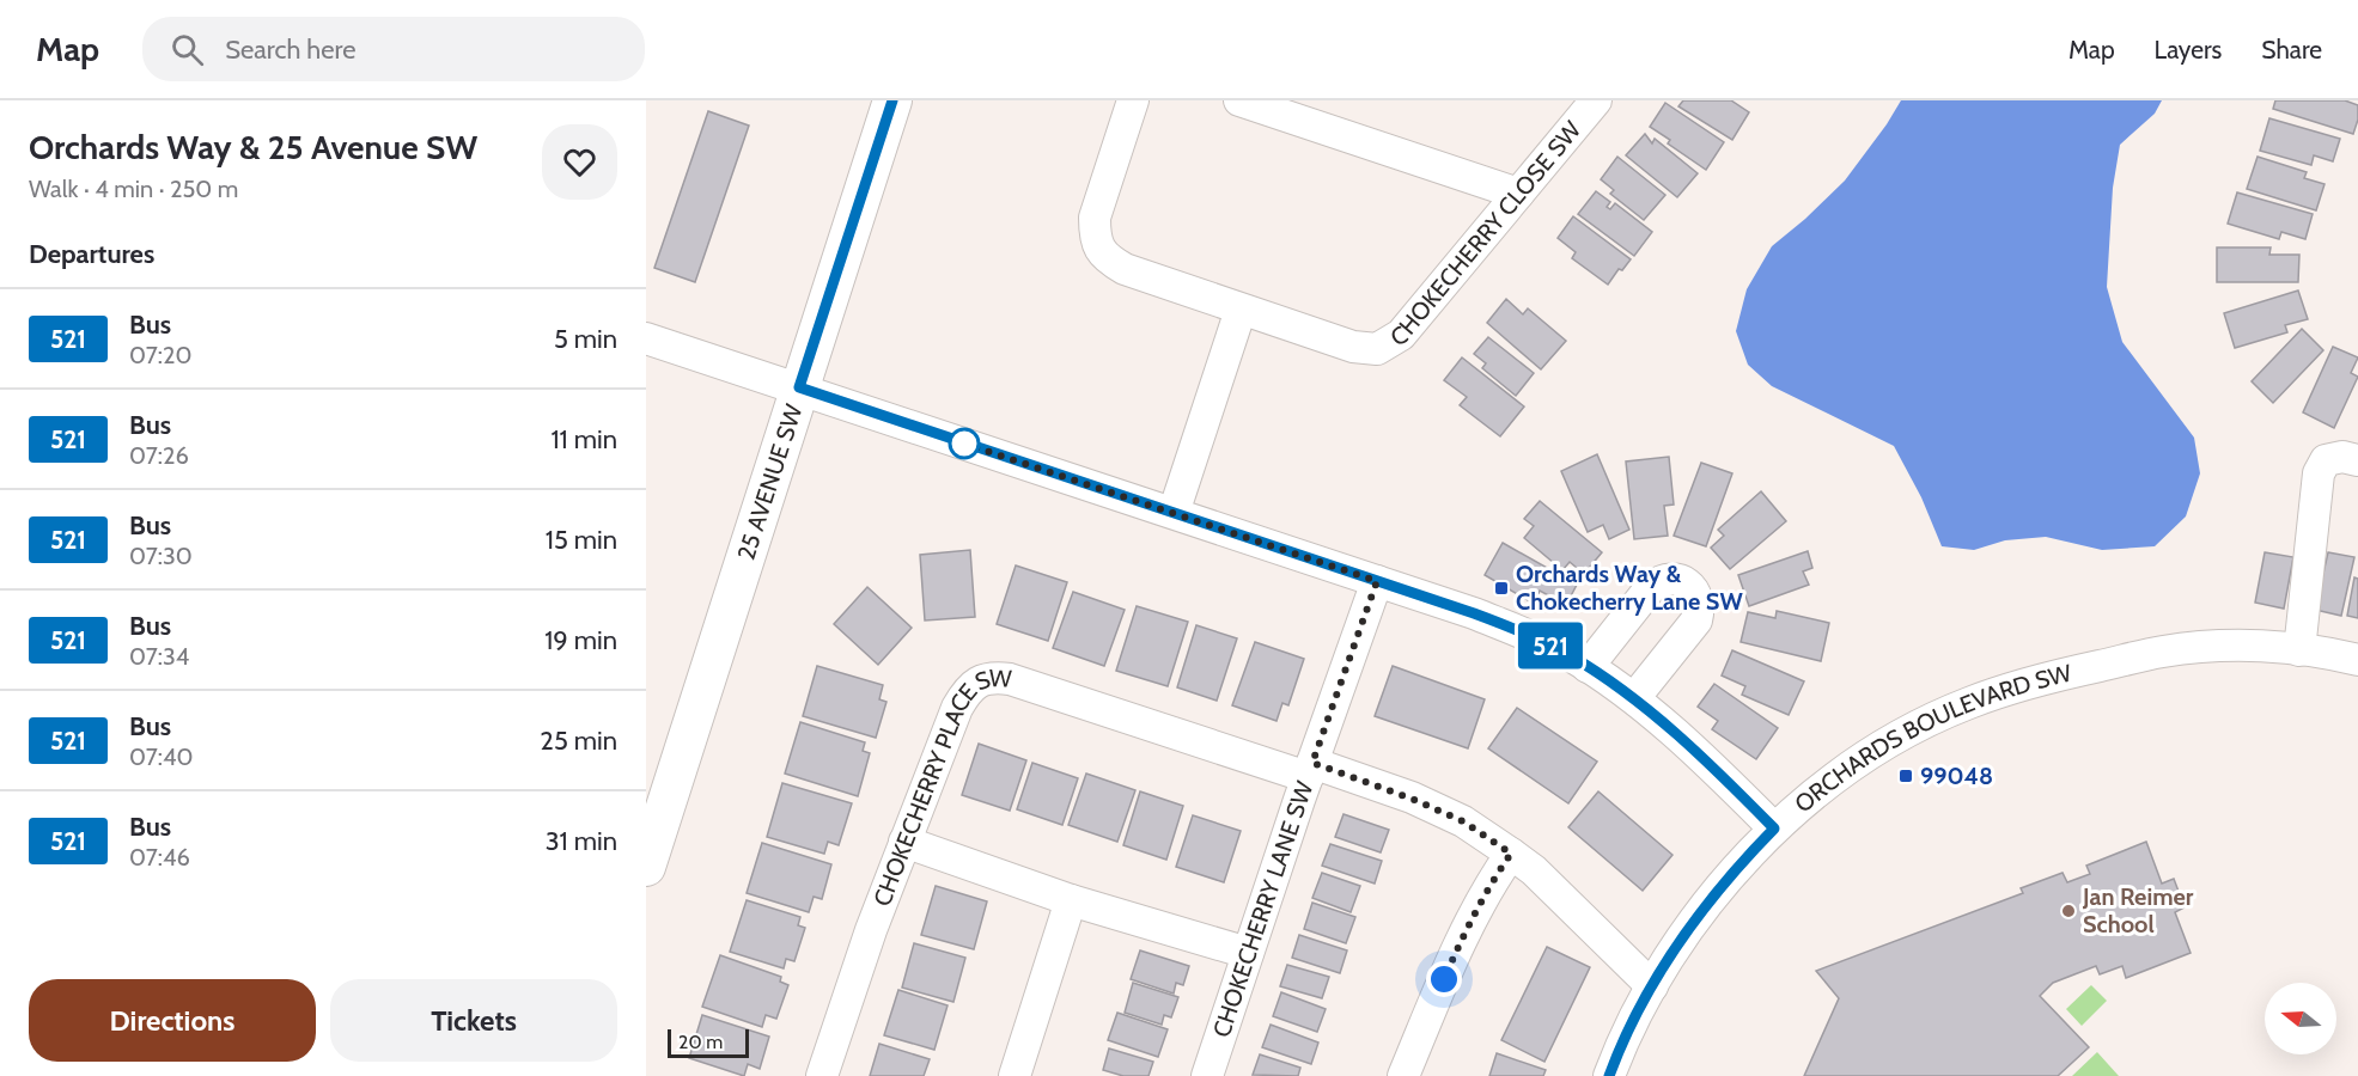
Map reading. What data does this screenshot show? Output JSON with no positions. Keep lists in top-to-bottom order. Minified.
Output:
{"streets":{"main road":["25 AVENUE SW"],"street":["CHOKECHERRY CLOSE SW","ORCHARDS BOULEVARD SW","CHOKECHERRY PLACE SW","CHOKECHERRY LANE SW"]},"crossings":[["ORCHARDS BOULEVARD SW","CHOKECHERRY PLACE SW"],["CHOKECHERRY PLACE SW","CHOKECHERRY LANE SW"]],"places":{"transit":["Orchards Way & Chokecherry Lane SW","99048"],"other":["Jan Reimer School"]},"lines":["bus line 521"],"scale_bar":"20 m","north":"left","page":{"header":"Map","search":"Search here","nav":["Map","Layers","Share"],"heading":[["Orchards Way & 25 Avenue SW","Walk · 4 min · 250 m"],"Departures"],"on_map":"521","list":[{"mark":"521","name":"Bus","note":"07:20","value":"5 min"},{"mark":"521","name":"Bus","note":"07:26","value":"11 min"},{"mark":"521","name":"Bus","note":"07:30","value":"15 min"},{"mark":"521","name":"Bus","note":"07:34","value":"19 min"},{"mark":"521","name":"Bus","note":"07:40","value":"25 min"},{"mark":"521","name":"Bus","note":"07:46","value":"31 min"}],"buttons":["Directions","Tickets"],"scale":"20 m"}}
